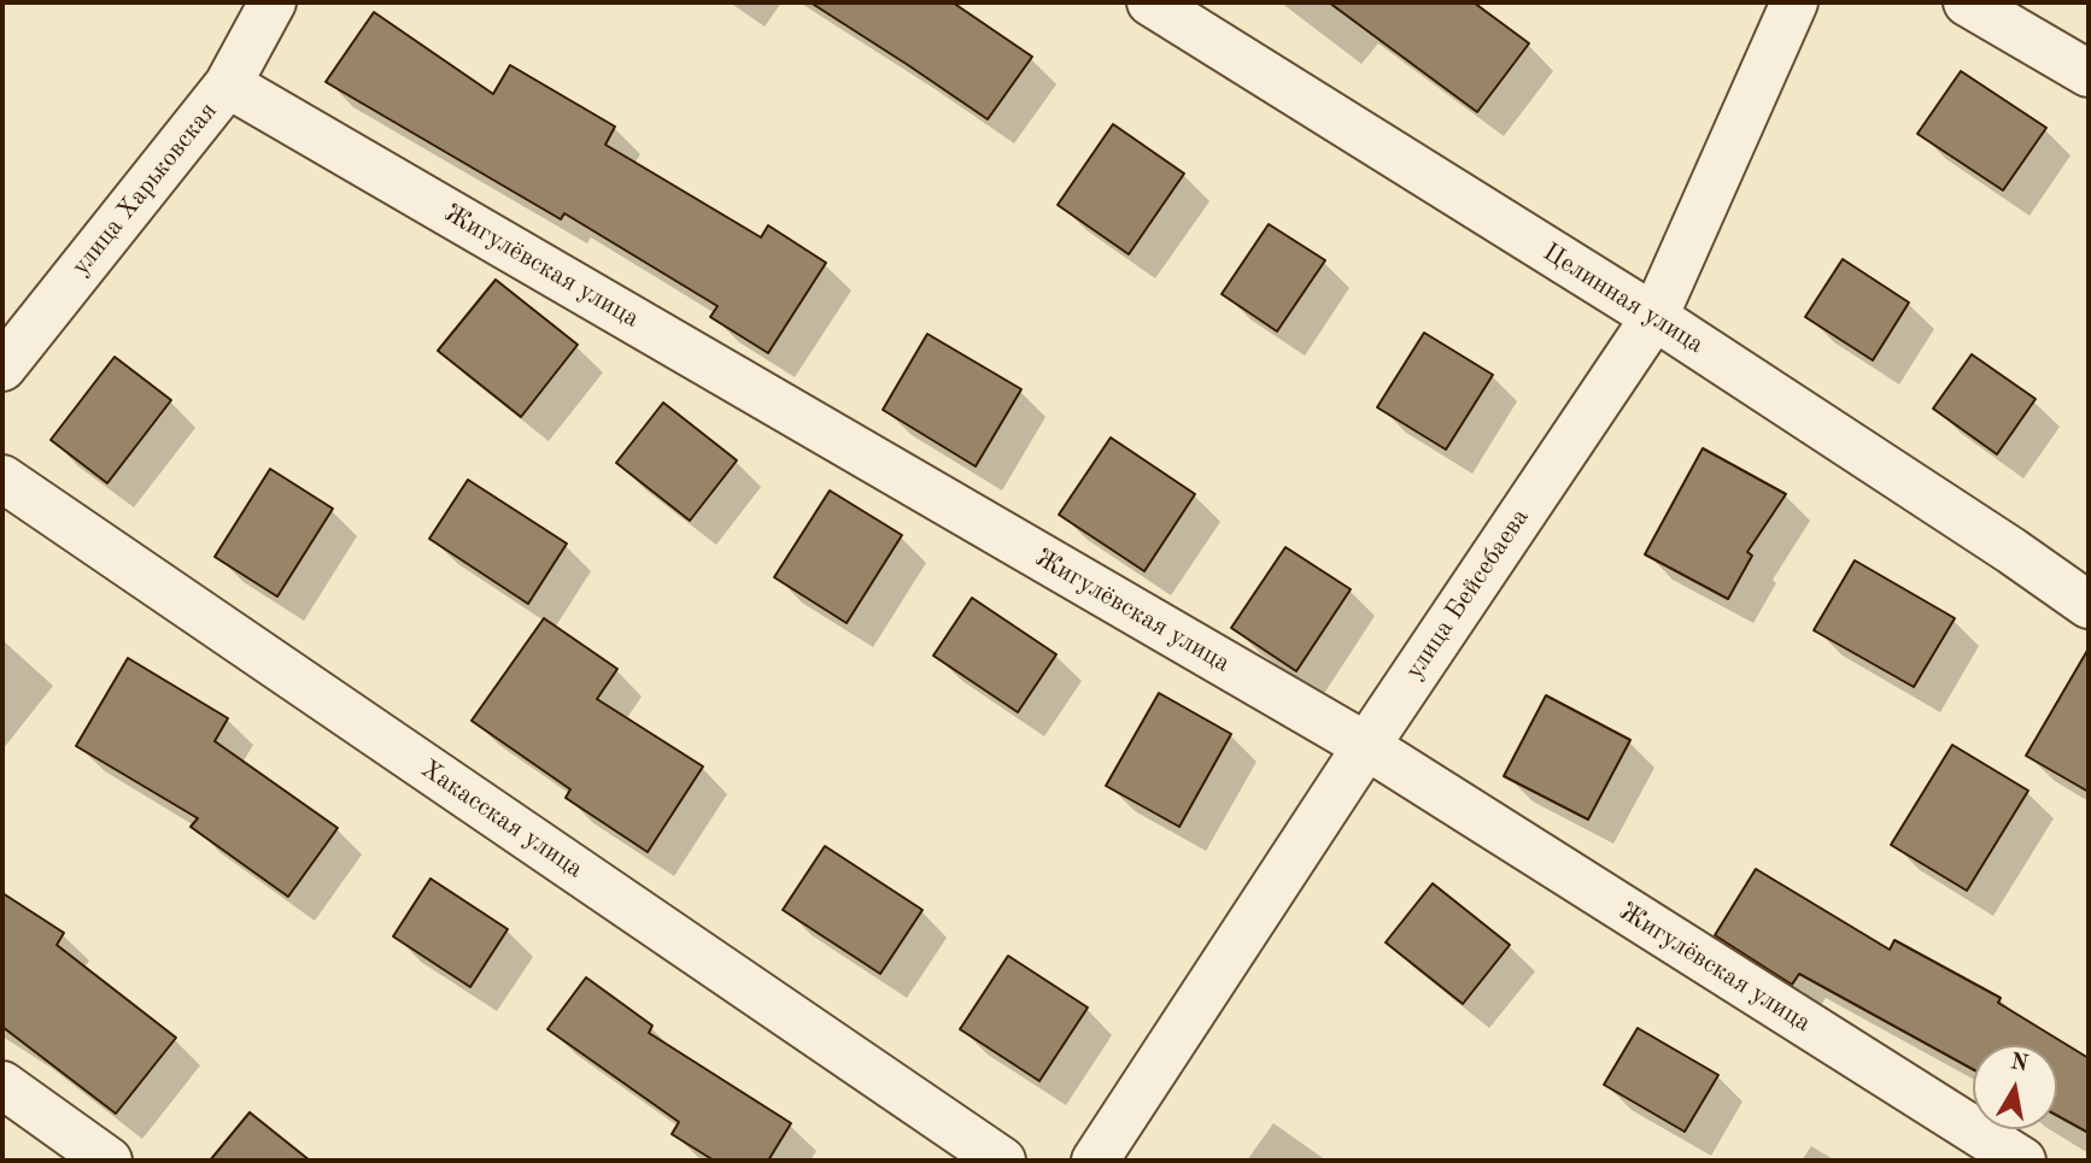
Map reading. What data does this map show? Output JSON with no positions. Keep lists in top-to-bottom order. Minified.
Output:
{"streets":{"street":["улица Харьковская","Жигулёвская улица","Целинная улица","улица Бейсебаева","Хакасская улица"]},"crossings":[["улица Харьковская","Жигулёвская улица"],["Жигулёвская улица","улица Бейсебаева"],["Целинная улица","улица Бейсебаева"]],"north":"top"}
